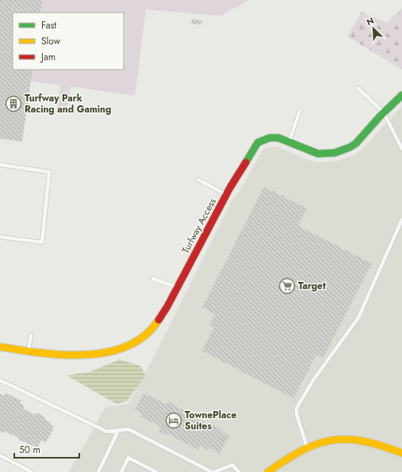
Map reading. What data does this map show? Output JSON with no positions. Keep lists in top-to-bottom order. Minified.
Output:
{"streets":{"street":["Turfway Access"]},"places":{"building":["Turfway Park Racing and Gaming"],"supermarket":["Target"],"hotel":["TownePlace Suites"]},"legend":["Fast","Slow","Jam"],"scale_bar":"50 m","north":"top left"}
